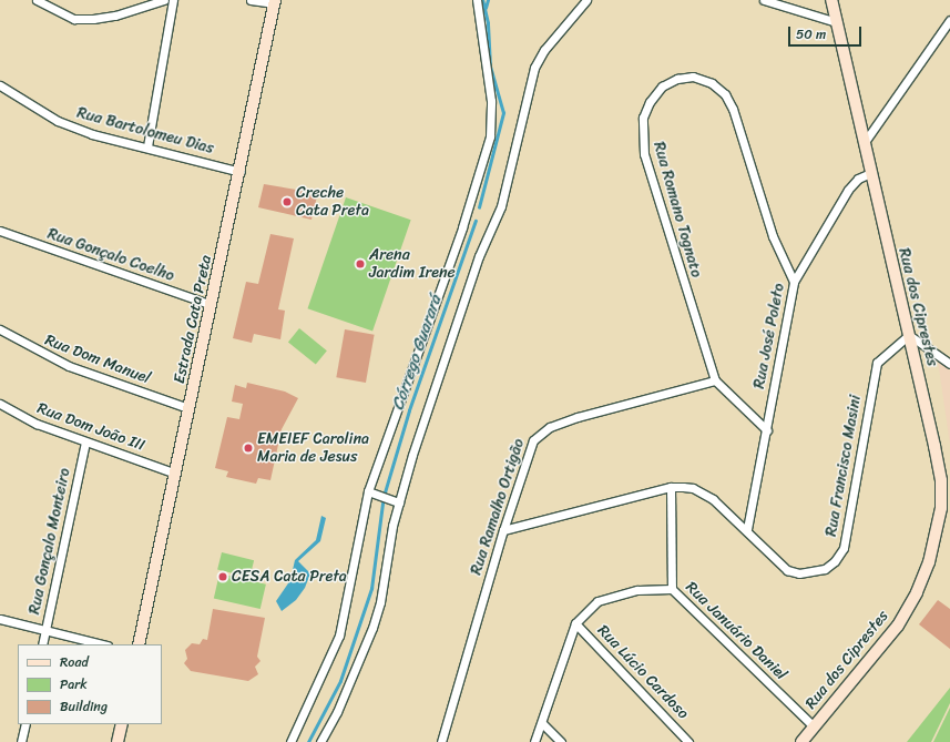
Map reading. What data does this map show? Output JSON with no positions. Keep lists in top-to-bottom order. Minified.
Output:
{"streets":{"street":["Rua Bartolomeu Dias","Rua Romano Tognato","Rua Gonçalo Coelho","Rua dos Ciprestes","Estrada Cata Preta","Rua José Poleto","Rua Dom Manuel","Rua Dom João III","Rua Francisco Masini","Rua Ramalho Ortigão","Rua Gonçalo Monteiro","Rua Januário Daniel","Rua Lúcio Cardoso"]},"crossings":[["Rua Bartolomeu Dias","Estrada Cata Preta"],["Rua Romano Tognato","Rua José Poleto"],["Rua Romano Tognato","Rua Ramalho Ortigão"],["Rua Gonçalo Coelho","Estrada Cata Preta"],["Rua dos Ciprestes","Rua José Poleto"],["Rua dos Ciprestes","Rua Francisco Masini"],["Rua dos Ciprestes","Rua Januário Daniel"],["Estrada Cata Preta","Rua Dom Manuel"],["Estrada Cata Preta","Rua Dom João III"],["Rua José Poleto","Rua Francisco Masini"],["Rua Dom João III","Rua Gonçalo Monteiro"],["Rua Francisco Masini","Rua Ramalho Ortigão"],["Rua Januário Daniel","Rua Lúcio Cardoso"]],"water":["Córrego Guarará"],"places":["Creche Cata Preta","Arena Jardim Irene","EMEIEF Carolina Maria de Jesus","CESA Cata Preta"],"legend":["Road","Park","Building"],"scale_bar":"50 m"}
